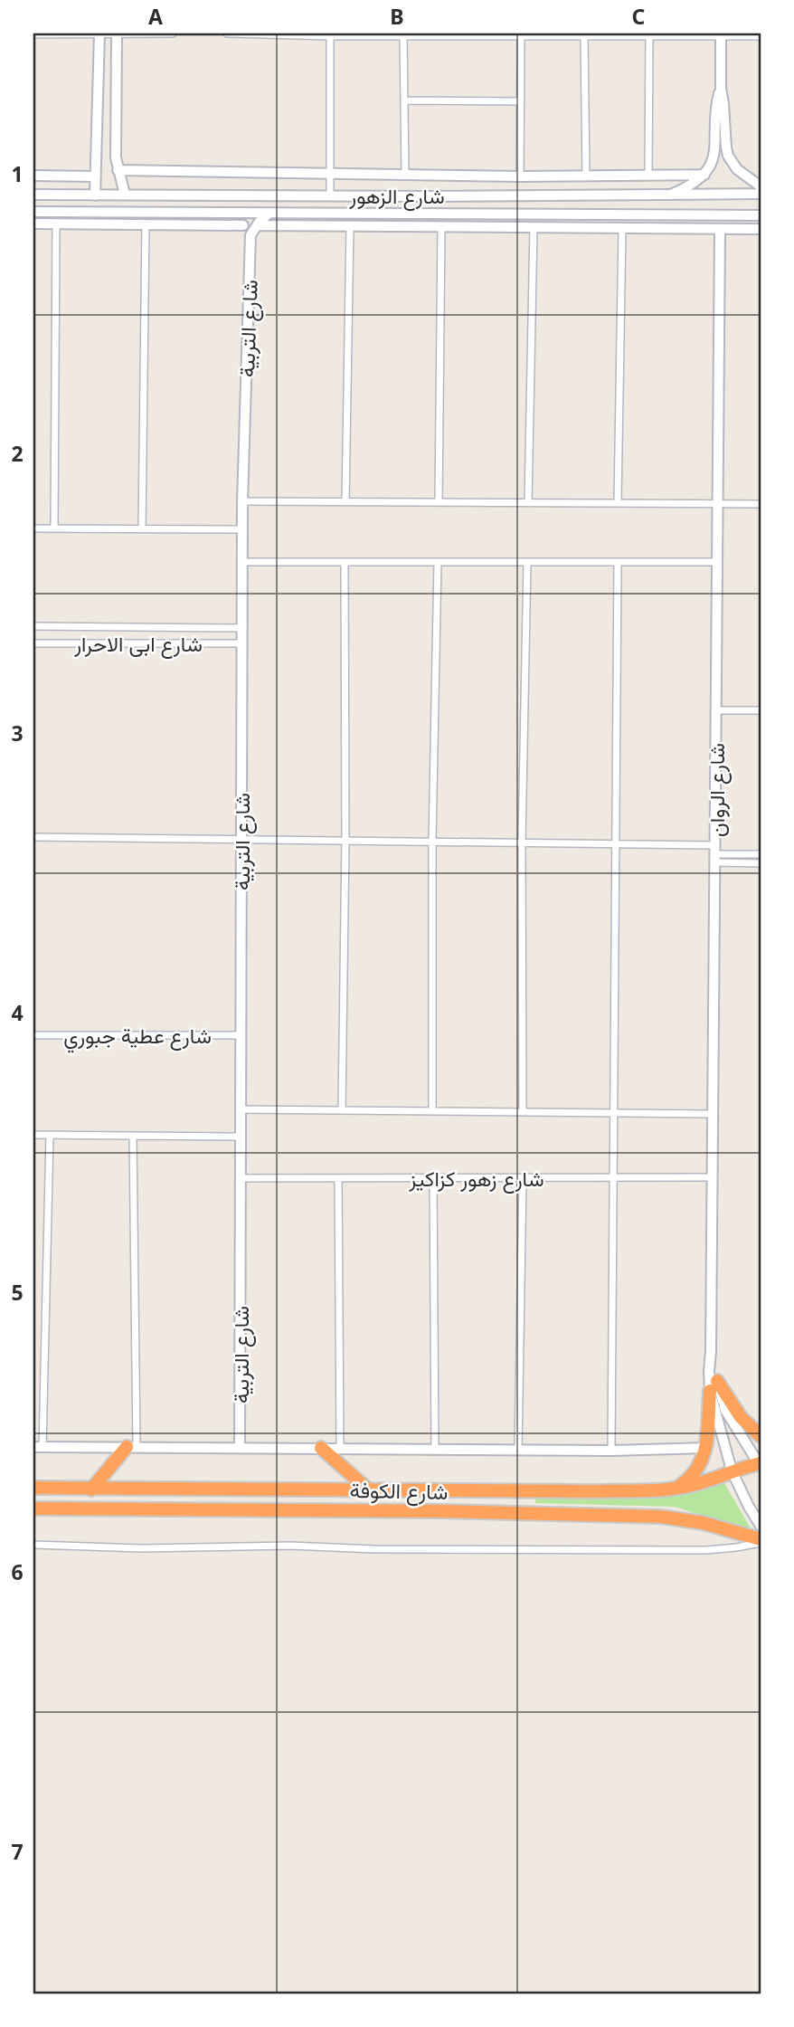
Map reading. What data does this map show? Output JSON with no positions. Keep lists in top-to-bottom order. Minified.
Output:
{"streets":{"highway":["شارع الكوفة"],"street":["شارع الزهور","شارع التربية","شارع ابی الاحرار","شارع الروان","شارع عطية جبوري","شارع زهور كزاكيز"]},"crossings":[["شارع التربية","شارع ابی الاحرار"],["شارع التربية","شارع عطية جبوري"],["شارع التربية","شارع زهور كزاكيز"],["شارع الروان","شارع زهور كزاكيز"],["شارع الروان","شارع الكوفة"]],"grid":{"columns":["A","B","C"],"rows":["1","2","3","4","5","6","7"]}}
